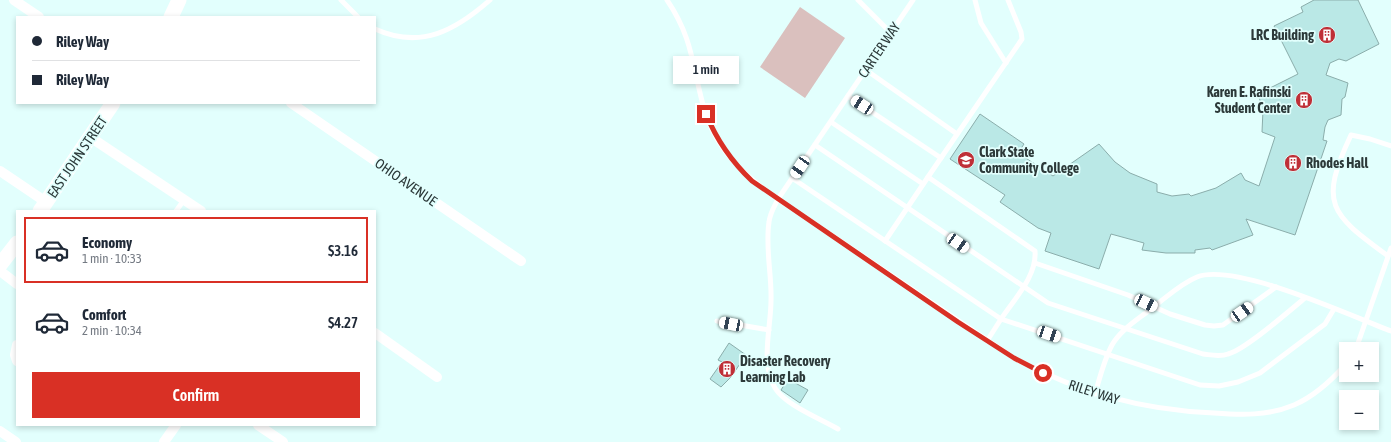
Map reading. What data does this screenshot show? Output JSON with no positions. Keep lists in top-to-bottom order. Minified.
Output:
{"streets":{"street":["EAST JOHN STREET","OHIO AVENUE"],"lane":["CARTER WAY","RILEY WAY"]},"crossings":[["CARTER WAY","RILEY WAY"]],"places":{"building":["LRC Building","Karen E. Rafinski Student Center","Rhodes Hall","Disaster Recovery Learning Lab"],"school or university":["Clark State Community College"]},"page":{"banner":["Riley Way","Riley Way"],"bubble":"1 min","list":[{"name":"Economy","note":"1 min · 10:33","value":"$3.16"},{"name":"Comfort","note":"2 min · 10:34","value":"$4.27"}],"map_buttons":["+","−"],"buttons":"Confirm"}}
